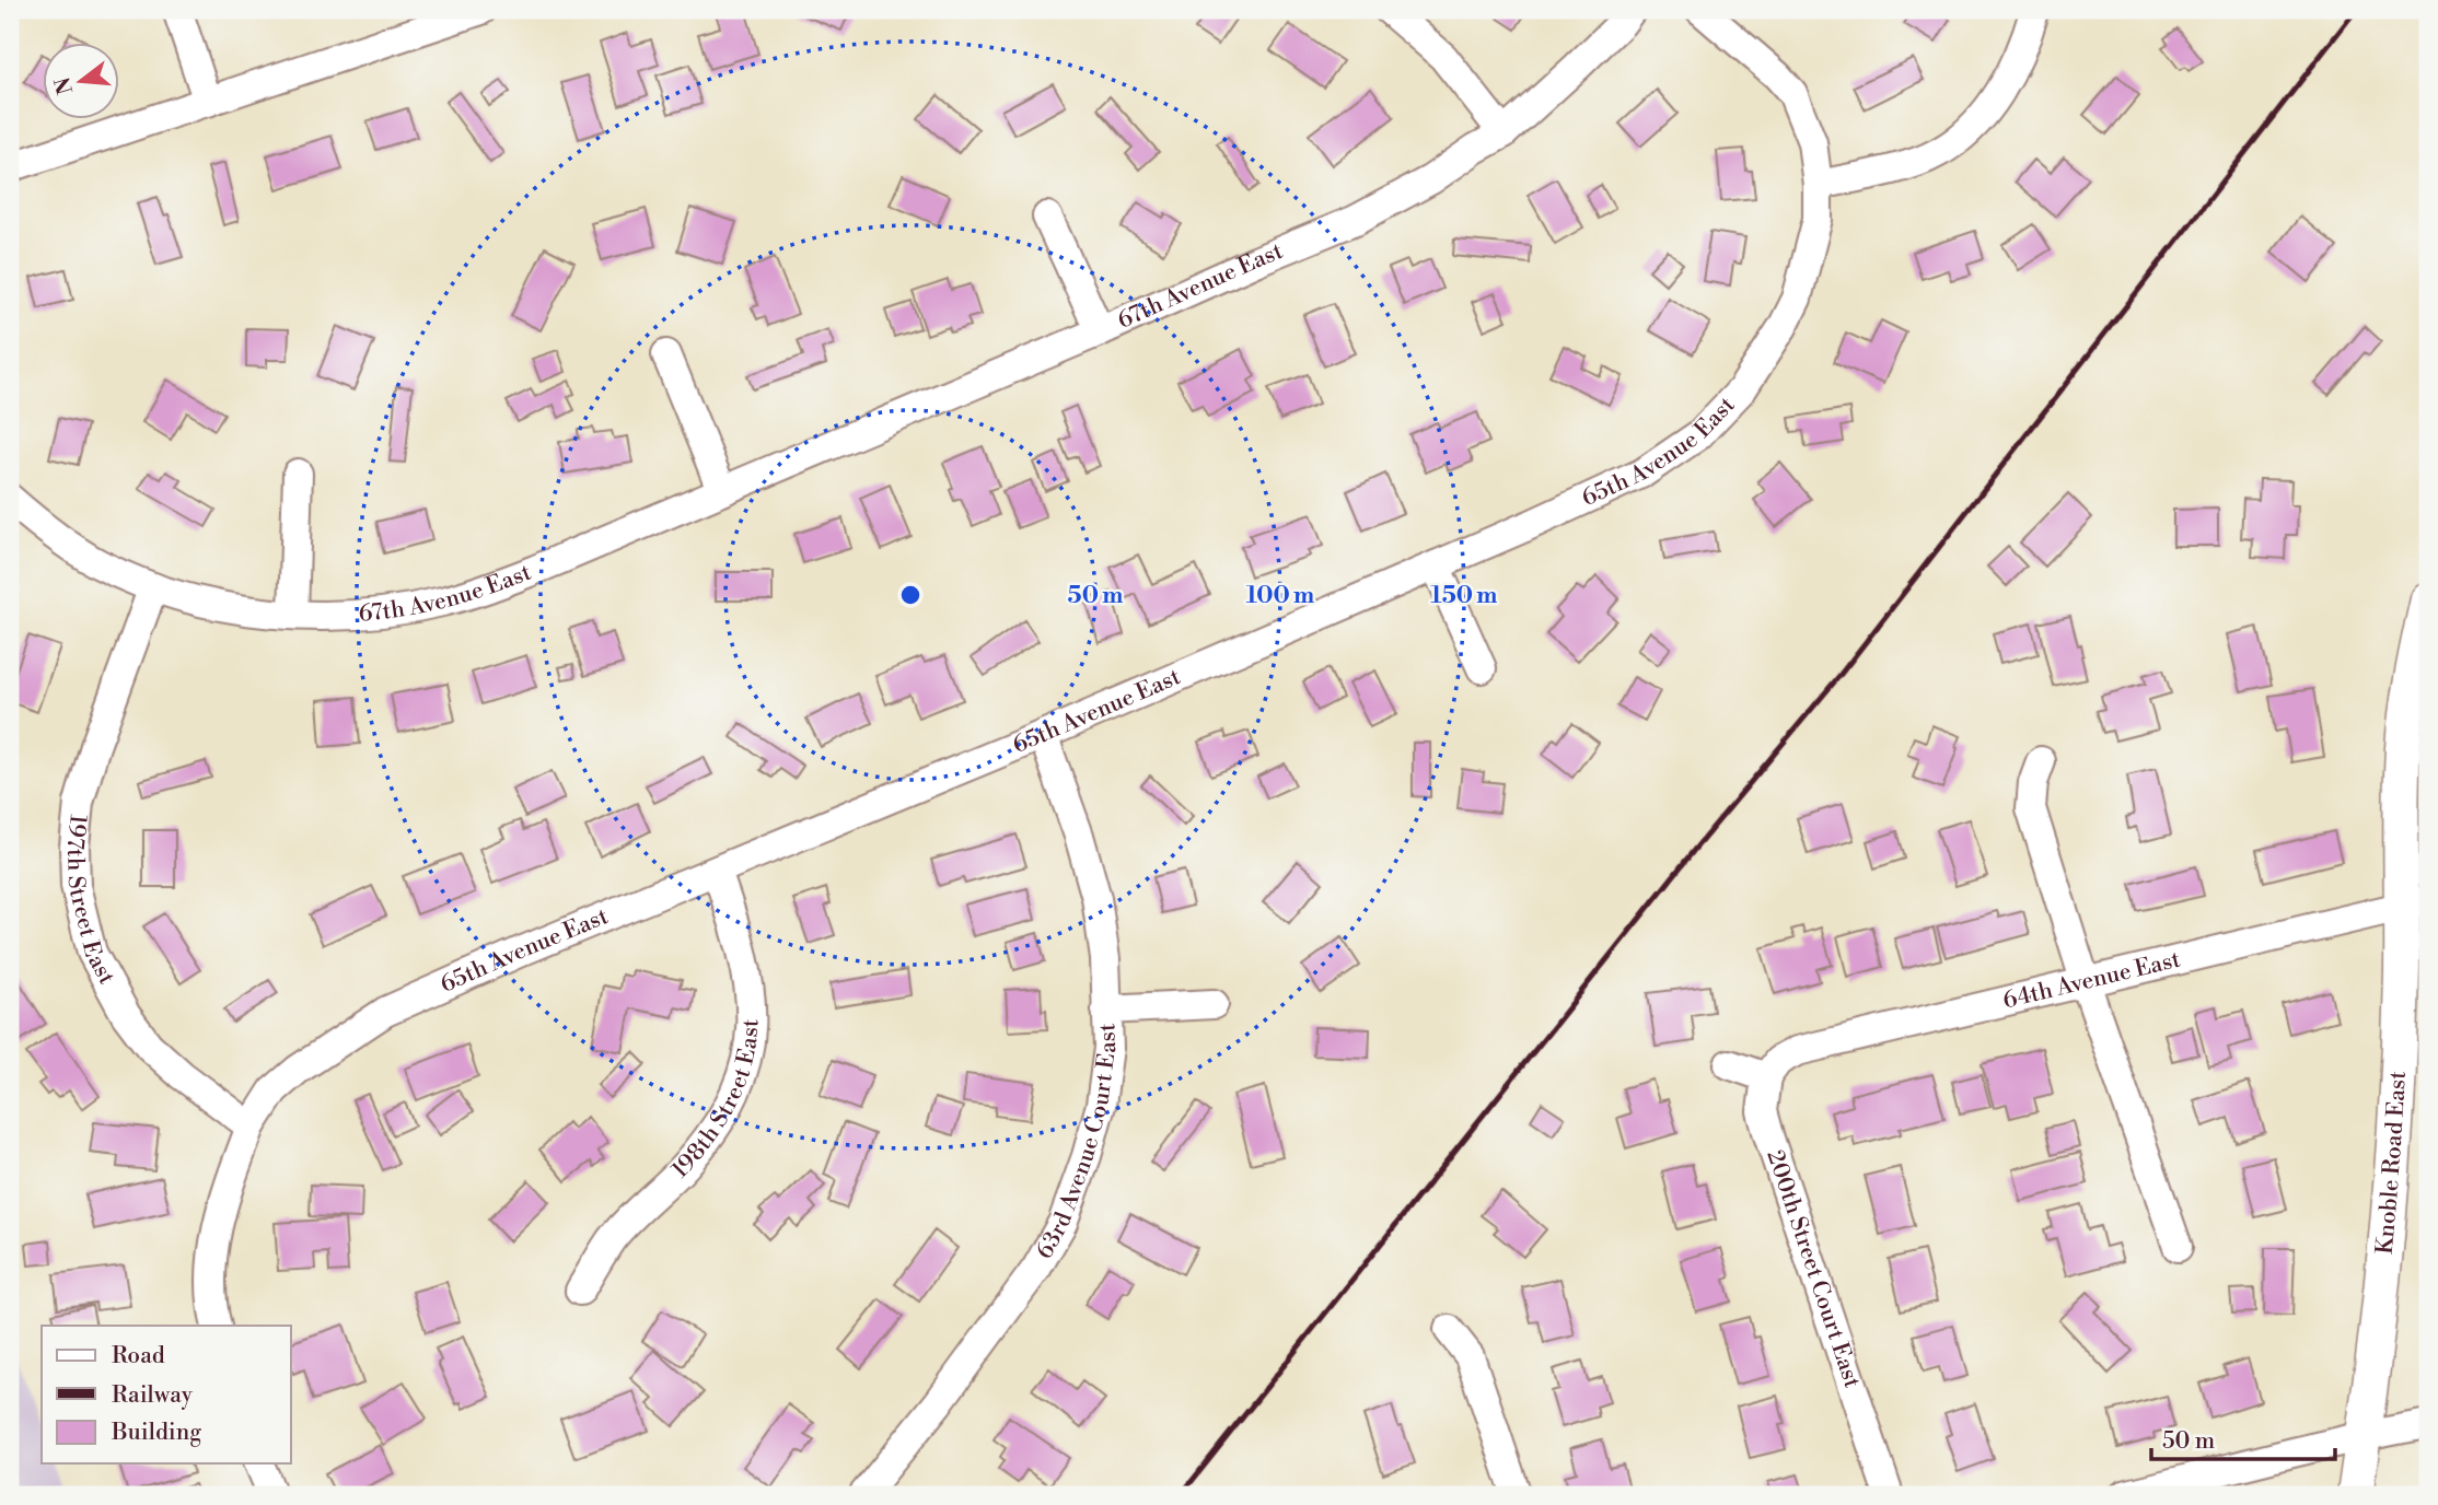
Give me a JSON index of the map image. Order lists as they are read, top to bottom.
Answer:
{
  "streets": {
    "street": [
      "67th Avenue East",
      "65th Avenue East",
      "197th Street East",
      "64th Avenue East",
      "198th Street East",
      "63rd Avenue Court East",
      "Knoble Road East",
      "200th Street Court East"
    ]
  },
  "crossings": [
    ["67th Avenue East", "197th Street East"],
    ["65th Avenue East", "197th Street East"],
    ["65th Avenue East", "198th Street East"],
    ["65th Avenue East", "63rd Avenue Court East"],
    ["64th Avenue East", "Knoble Road East"],
    ["64th Avenue East", "200th Street Court East"]
  ],
  "legend": ["Road", "Railway", "Building"],
  "scale_bar": "50 m",
  "north": "left",
  "rings": ["50 m", "100 m", "150 m"]
}
